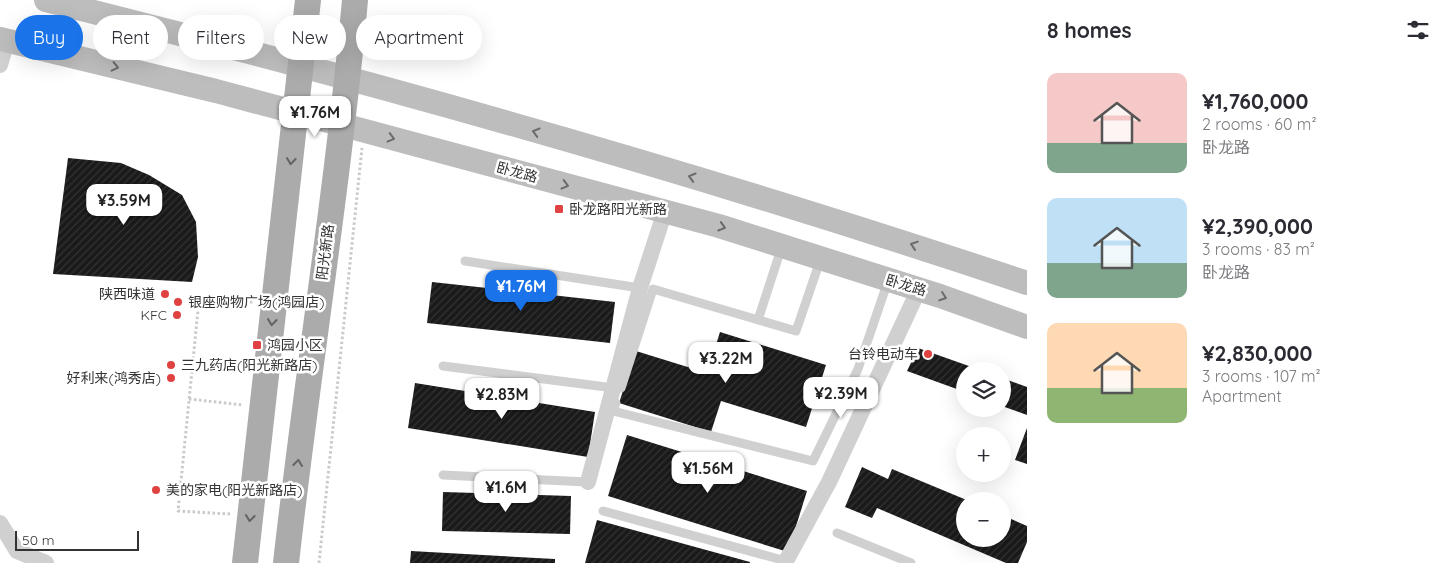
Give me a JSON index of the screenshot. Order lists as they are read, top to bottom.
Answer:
{
  "streets": {
    "main road": ["卧龙路", "阳光新路"]
  },
  "crossings": [
    ["卧龙路", "阳光新路"]
  ],
  "places": {
    "transit": ["卧龙路阳光新路", "鸿园小区"],
    "other": [
      "陕西味道",
      "银座购物广场(鸿园店)",
      "KFC",
      "台铃电动车",
      "三九药店(阳光新路店)",
      "好利来(鸿秀店)",
      "美的家电(阳光新路店)"
    ]
  },
  "scale_bar": "50 m",
  "page": {
    "heading": "8 homes",
    "chip": [
      "Buy",
      "Rent",
      "Filters",
      "New",
      "Apartment"
    ],
    "list": [
      {
        "name": "¥1,760,000",
        "note": "2 rooms · 60 m² · 卧龙路"
      },
      {
        "name": "¥2,390,000",
        "note": "3 rooms · 83 m² · 卧龙路"
      },
      {
        "name": "¥2,830,000",
        "note": "3 rooms · 107 m² · Apartment"
      }
    ],
    "price": [
      "¥1.76M",
      "¥3.59M",
      "¥1.76M",
      "¥3.22M",
      "¥2.39M",
      "¥2.83M",
      "¥1.56M",
      "¥1.6M"
    ],
    "map_buttons": ["+", "−"],
    "scale": "50 m"
  }
}
